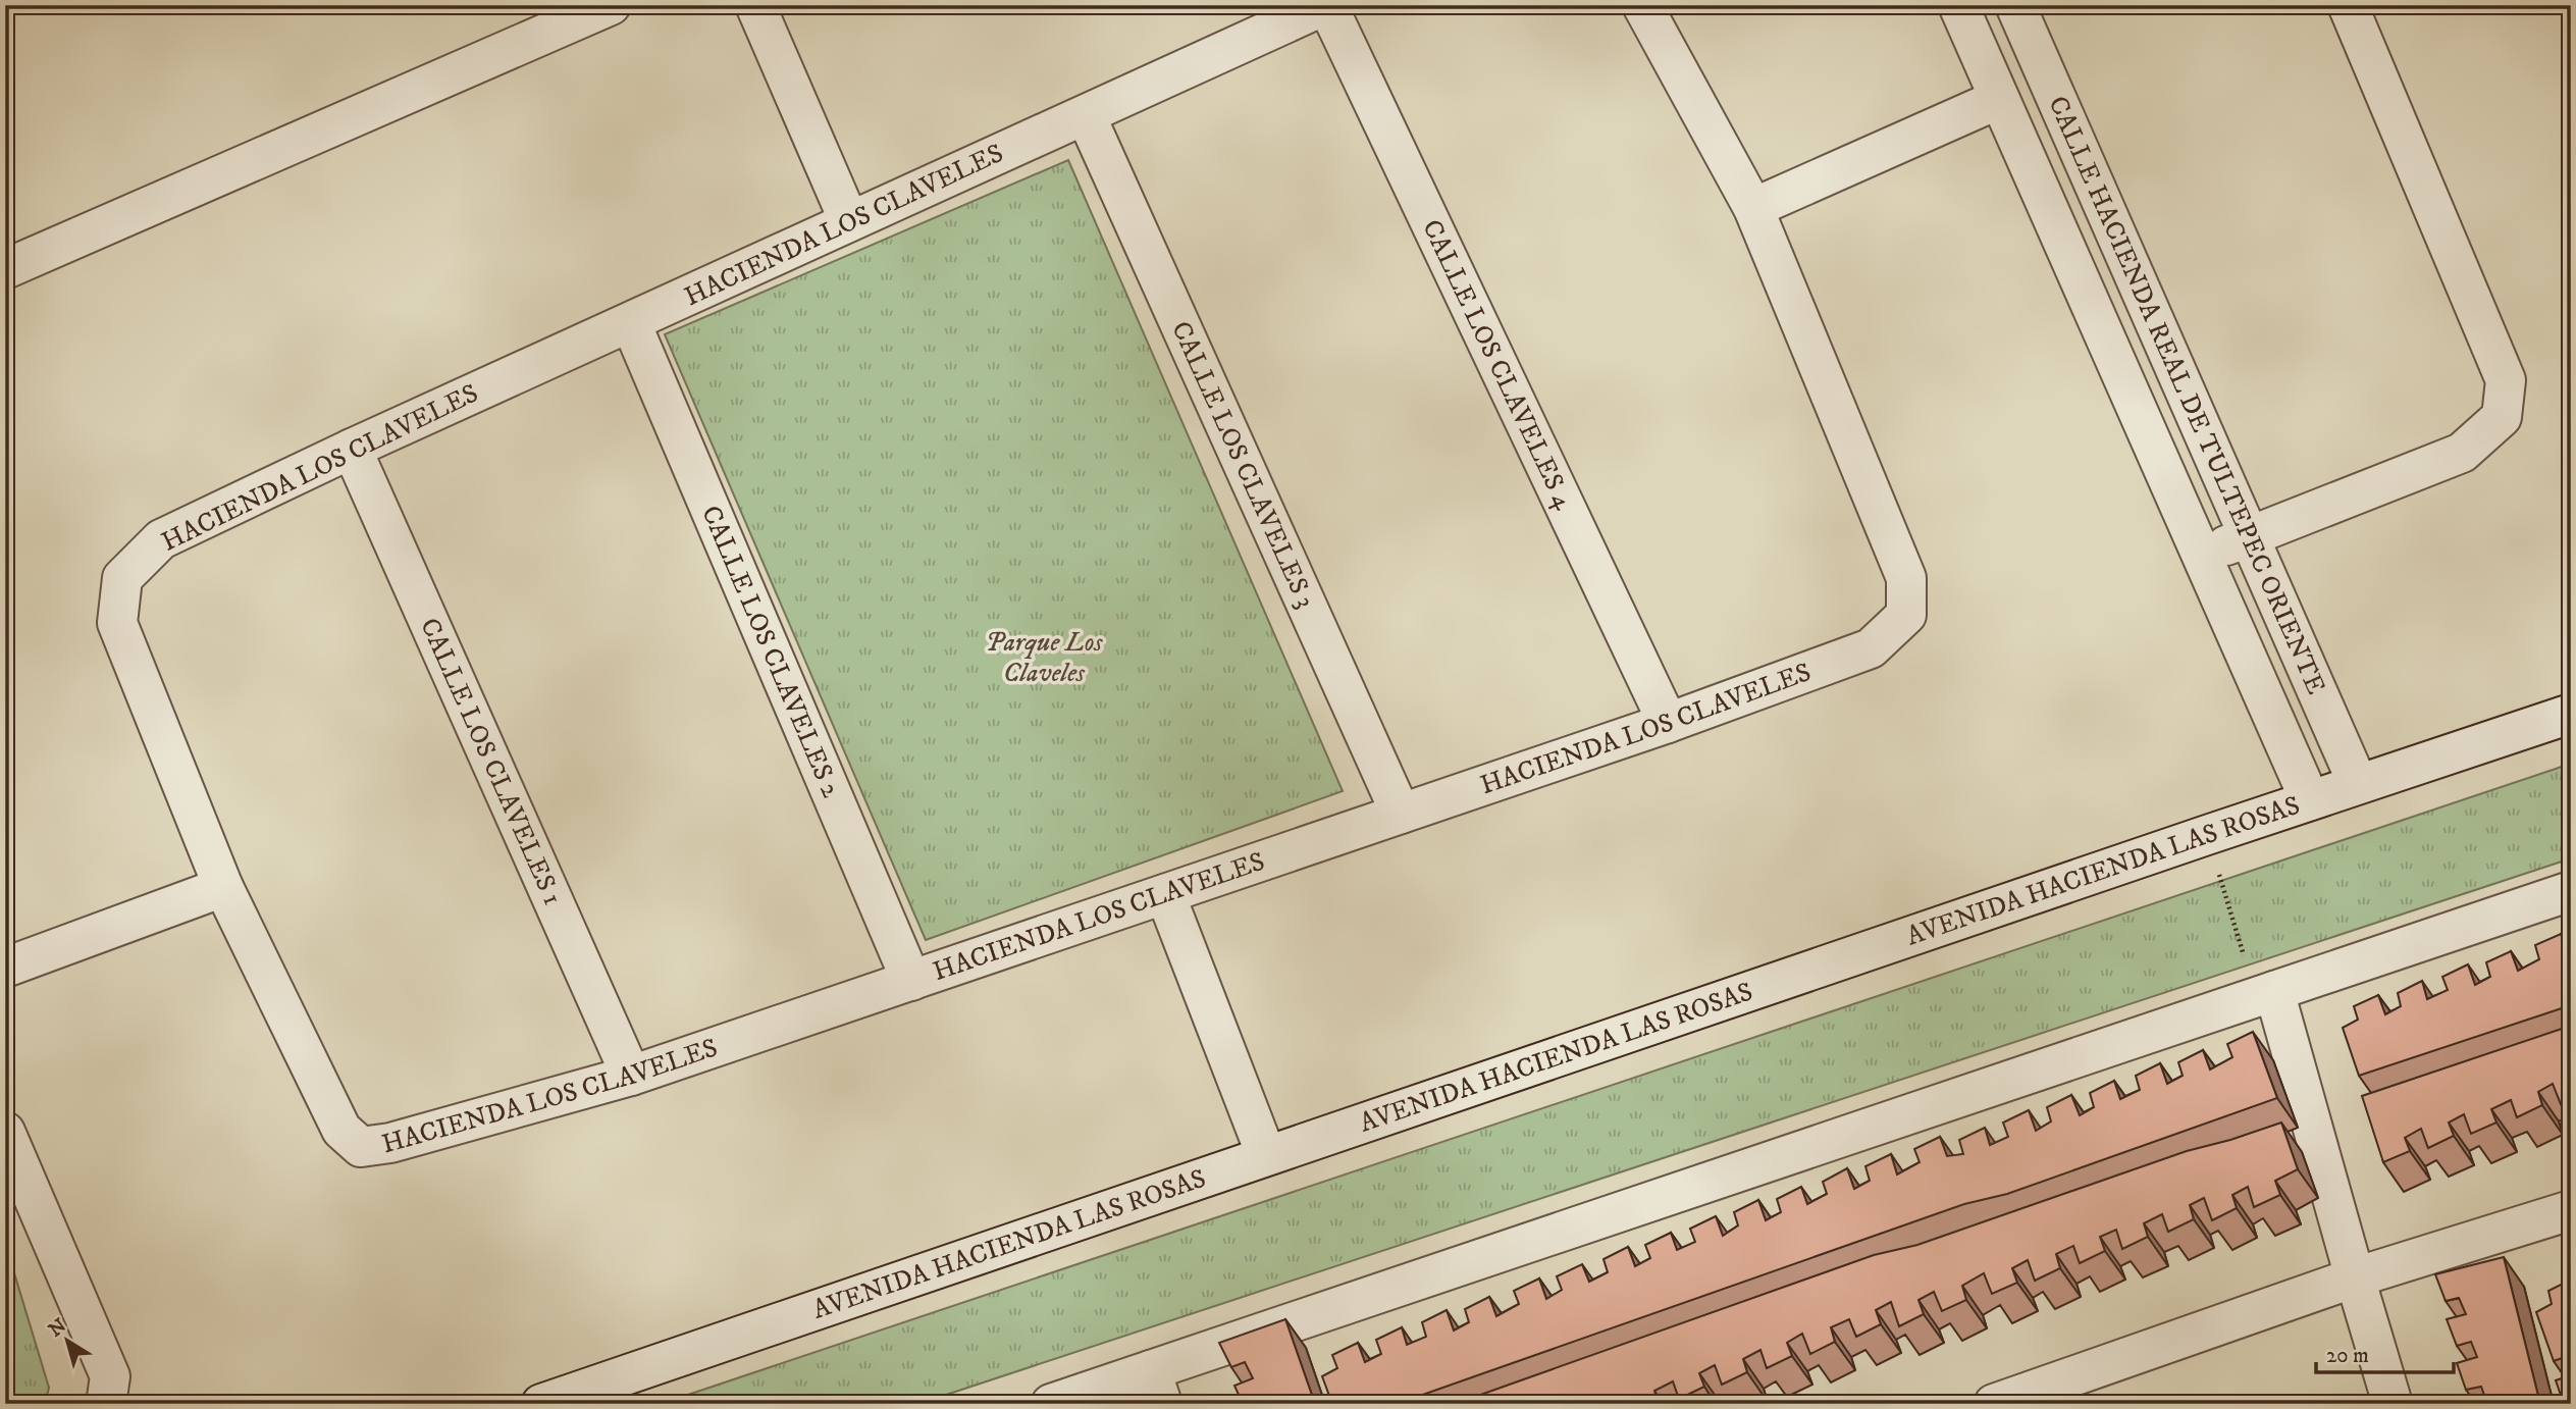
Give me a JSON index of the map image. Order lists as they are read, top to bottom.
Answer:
{
  "streets": {
    "street": [
      "HACIENDA LOS CLAVELES",
      "CALLE LOS CLAVELES 4",
      "CALLE HACIENDA REAL DE TULTEPEC ORIENTE",
      "CALLE LOS CLAVELES 3",
      "CALLE LOS CLAVELES 2",
      "CALLE LOS CLAVELES 1",
      "AVENIDA HACIENDA LAS ROSAS"
    ]
  },
  "crossings": [
    ["HACIENDA LOS CLAVELES", "CALLE LOS CLAVELES 4"],
    ["HACIENDA LOS CLAVELES", "CALLE LOS CLAVELES 3"],
    ["HACIENDA LOS CLAVELES", "CALLE LOS CLAVELES 2"],
    ["HACIENDA LOS CLAVELES", "CALLE LOS CLAVELES 1"],
    ["CALLE HACIENDA REAL DE TULTEPEC ORIENTE", "AVENIDA HACIENDA LAS ROSAS"]
  ],
  "parks": ["Parque Los Claveles"],
  "scale_bar": "20 m",
  "north": "top left"
}
